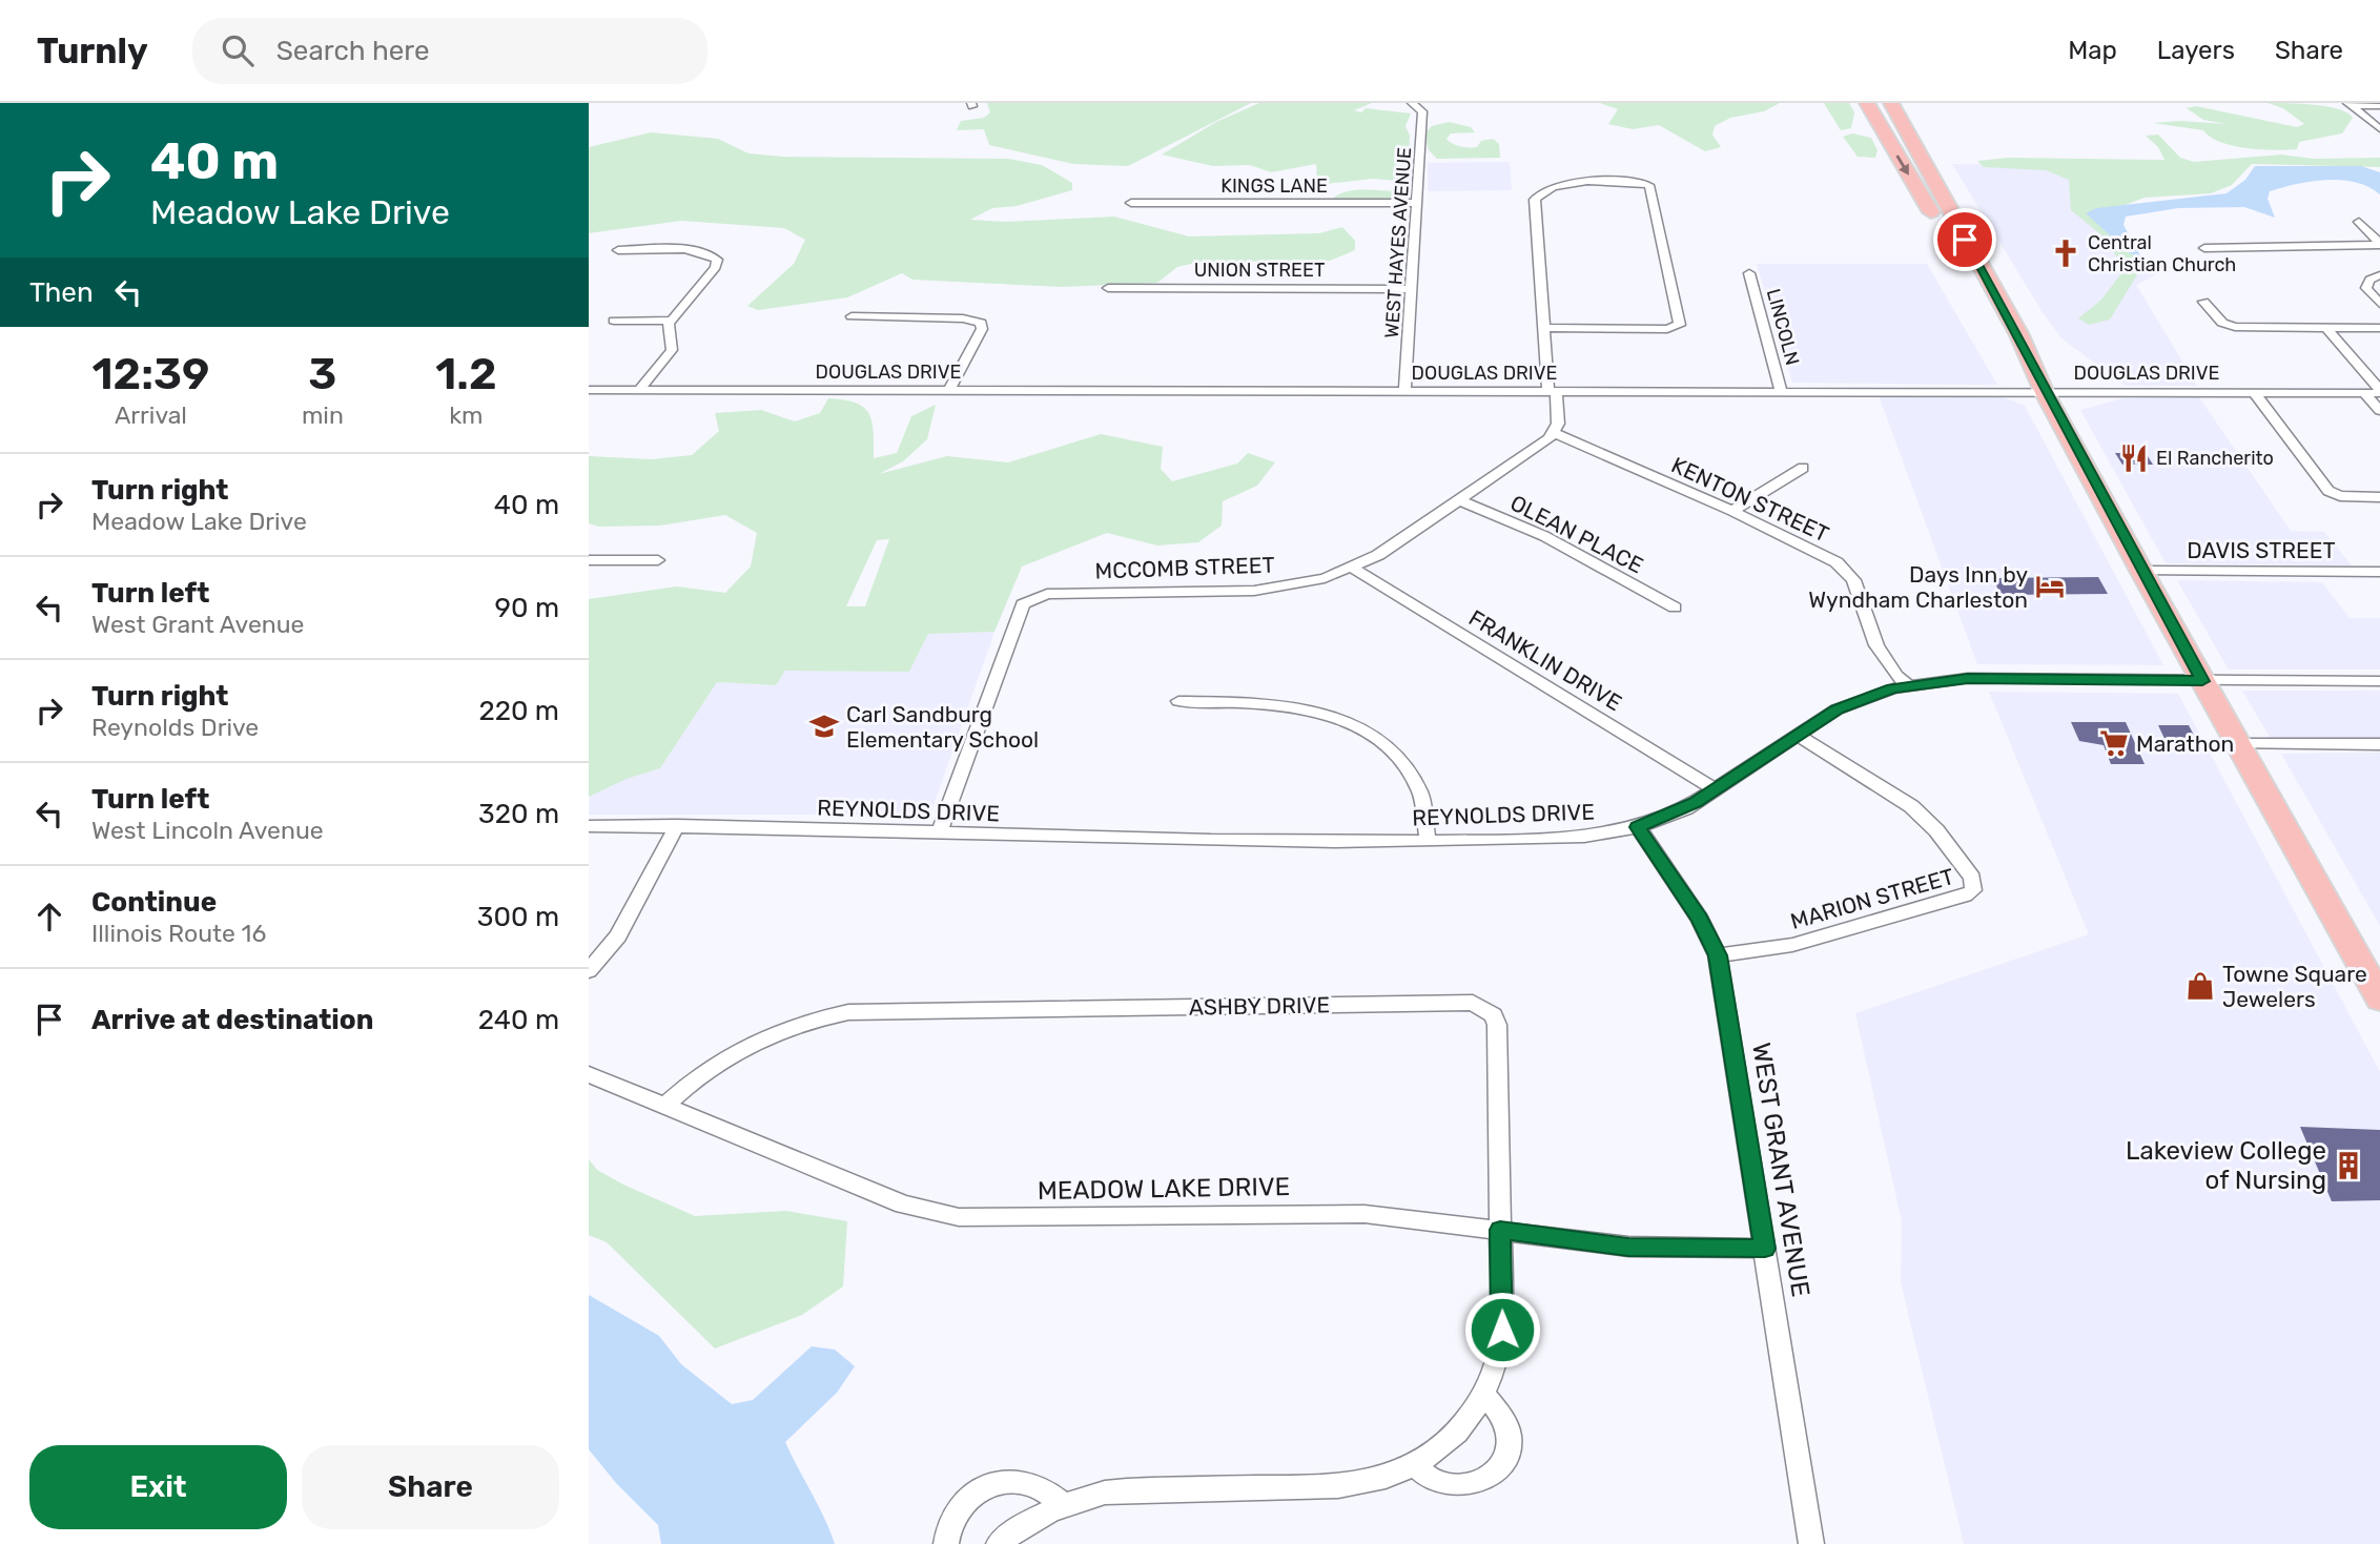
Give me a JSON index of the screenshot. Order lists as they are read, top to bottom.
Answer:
{
  "streets": {
    "street": [
      "KINGS LANE",
      "WEST HAYES AVENUE",
      "UNION STREET",
      "LINCOLN",
      "DOUGLAS DRIVE",
      "KENTON STREET",
      "OLEAN PLACE",
      "DAVIS STREET",
      "MCCOMB STREET",
      "FRANKLIN DRIVE",
      "REYNOLDS DRIVE",
      "MARION STREET",
      "ASHBY DRIVE",
      "WEST GRANT AVENUE",
      "MEADOW LAKE DRIVE"
    ]
  },
  "crossings": [
    ["KINGS LANE", "WEST HAYES AVENUE"],
    ["WEST HAYES AVENUE", "UNION STREET"],
    ["WEST HAYES AVENUE", "DOUGLAS DRIVE"],
    ["LINCOLN", "DOUGLAS DRIVE"],
    ["KENTON STREET", "MCCOMB STREET"],
    ["KENTON STREET", "REYNOLDS DRIVE"],
    ["OLEAN PLACE", "MCCOMB STREET"],
    ["MCCOMB STREET", "FRANKLIN DRIVE"],
    ["MCCOMB STREET", "REYNOLDS DRIVE"],
    ["FRANKLIN DRIVE", "REYNOLDS DRIVE"],
    ["REYNOLDS DRIVE", "MARION STREET"],
    ["REYNOLDS DRIVE", "WEST GRANT AVENUE"],
    ["MARION STREET", "WEST GRANT AVENUE"],
    ["ASHBY DRIVE", "MEADOW LAKE DRIVE"],
    ["WEST GRANT AVENUE", "MEADOW LAKE DRIVE"]
  ],
  "places": {
    "church": ["Central Christian Church"],
    "restaurant": ["El Rancherito"],
    "hotel": ["Days Inn by Wyndham Charleston"],
    "school or university": ["Carl Sandburg Elementary School"],
    "supermarket": ["Marathon"],
    "shop": ["Towne Square Jewelers"],
    "building": ["Lakeview College of Nursing"]
  },
  "page": {
    "header": "Turnly",
    "search": "Search here",
    "nav": ["Map", "Layers", "Share"],
    "turn": ["40 m", "Meadow Lake Drive"],
    "then": "Then",
    "eta": [
      "12:39",
      "Arrival",
      "3",
      "min",
      "1.2",
      "km"
    ],
    "list": [
      {
        "name": "Turn right",
        "note": "Meadow Lake Drive",
        "value": "40 m"
      },
      {
        "name": "Turn left",
        "note": "West Grant Avenue",
        "value": "90 m"
      },
      {
        "name": "Turn right",
        "note": "Reynolds Drive",
        "value": "220 m"
      },
      {
        "name": "Turn left",
        "note": "West Lincoln Avenue",
        "value": "320 m"
      },
      {
        "name": "Continue",
        "note": "Illinois Route 16",
        "value": "300 m"
      },
      {
        "name": "Arrive at destination",
        "value": "240 m"
      }
    ],
    "buttons": ["Exit", "Share"]
  }
}
